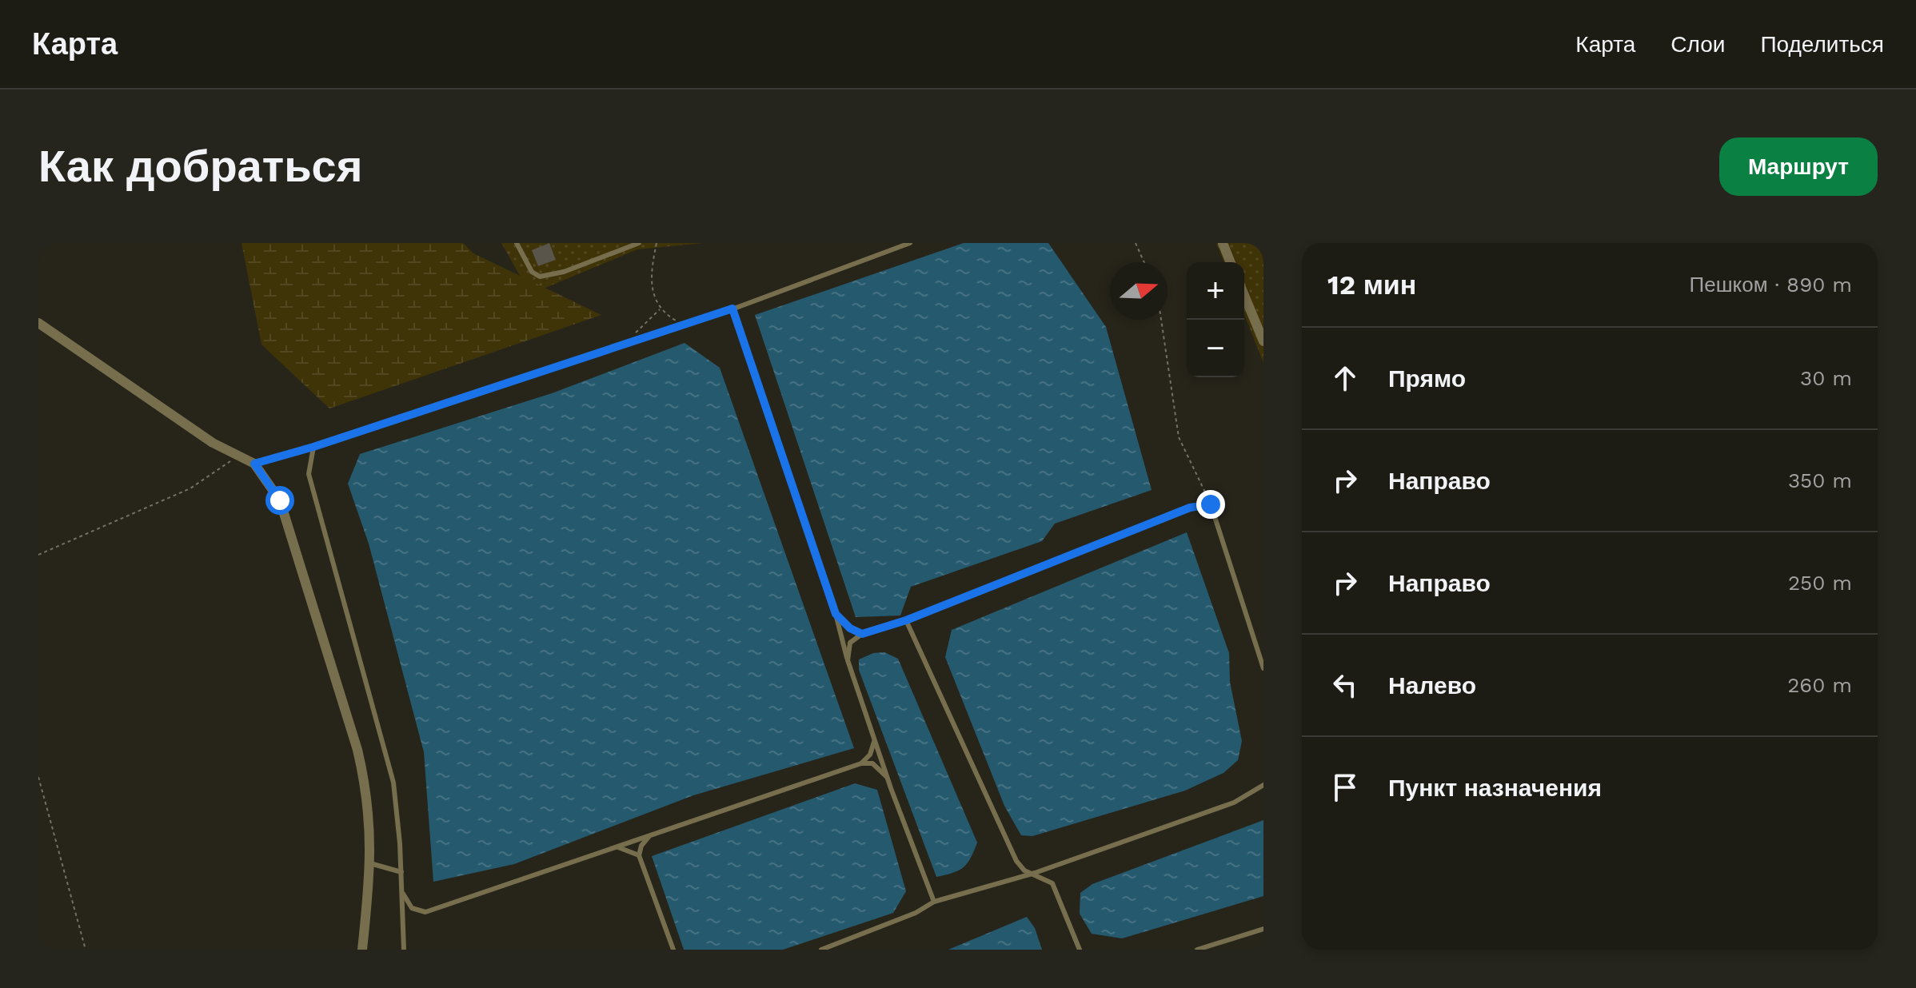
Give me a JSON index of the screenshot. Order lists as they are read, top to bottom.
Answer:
{
  "north": "right",
  "page": {
    "header": "Карта",
    "nav": ["Карта", "Слои", "Поделиться"],
    "buttons": "Маршрут",
    "title": "Как добраться",
    "heading": ["12 мин", "Пешком · 890 m"],
    "map_buttons": ["+", "−"],
    "list": [
      ["Прямо", "30 m"],
      ["Направо", "350 m"],
      ["Направо", "250 m"],
      ["Налево", "260 m"],
      "Пункт назначения"
    ]
  }
}
